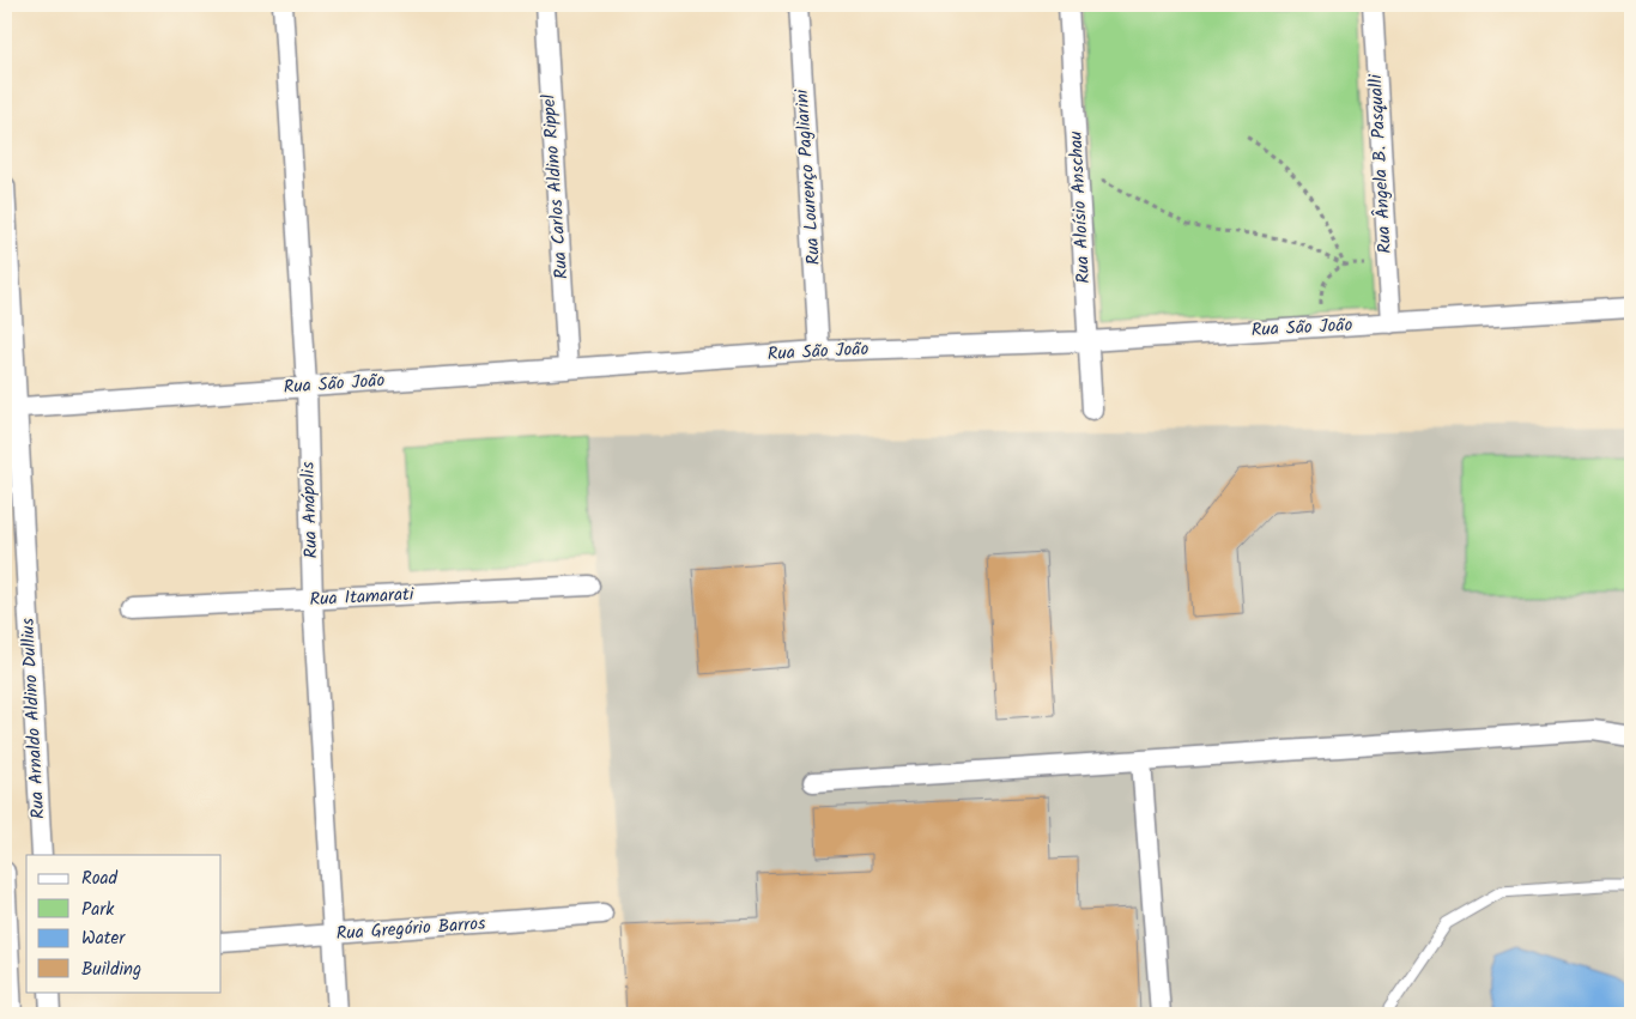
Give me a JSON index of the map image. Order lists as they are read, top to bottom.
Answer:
{
  "streets": {
    "street": [
      "Rua Ângela B. Pasqualli",
      "Rua Lourenço Pagliarini",
      "Rua Carlos Aldino Rippel",
      "Rua Aloísio Anschau",
      "Rua São João",
      "Rua Anápolis",
      "Rua Itamarati",
      "Rua Arnaldo Aldino Dullius",
      "Rua Gregório Barros"
    ]
  },
  "crossings": [
    ["Rua Ângela B. Pasqualli", "Rua São João"],
    ["Rua Lourenço Pagliarini", "Rua São João"],
    ["Rua Carlos Aldino Rippel", "Rua São João"],
    ["Rua Aloísio Anschau", "Rua São João"],
    ["Rua São João", "Rua Anápolis"],
    ["Rua São João", "Rua Arnaldo Aldino Dullius"],
    ["Rua Anápolis", "Rua Itamarati"],
    ["Rua Anápolis", "Rua Gregório Barros"]
  ],
  "legend": [
    "Road",
    "Park",
    "Water",
    "Building"
  ]
}
